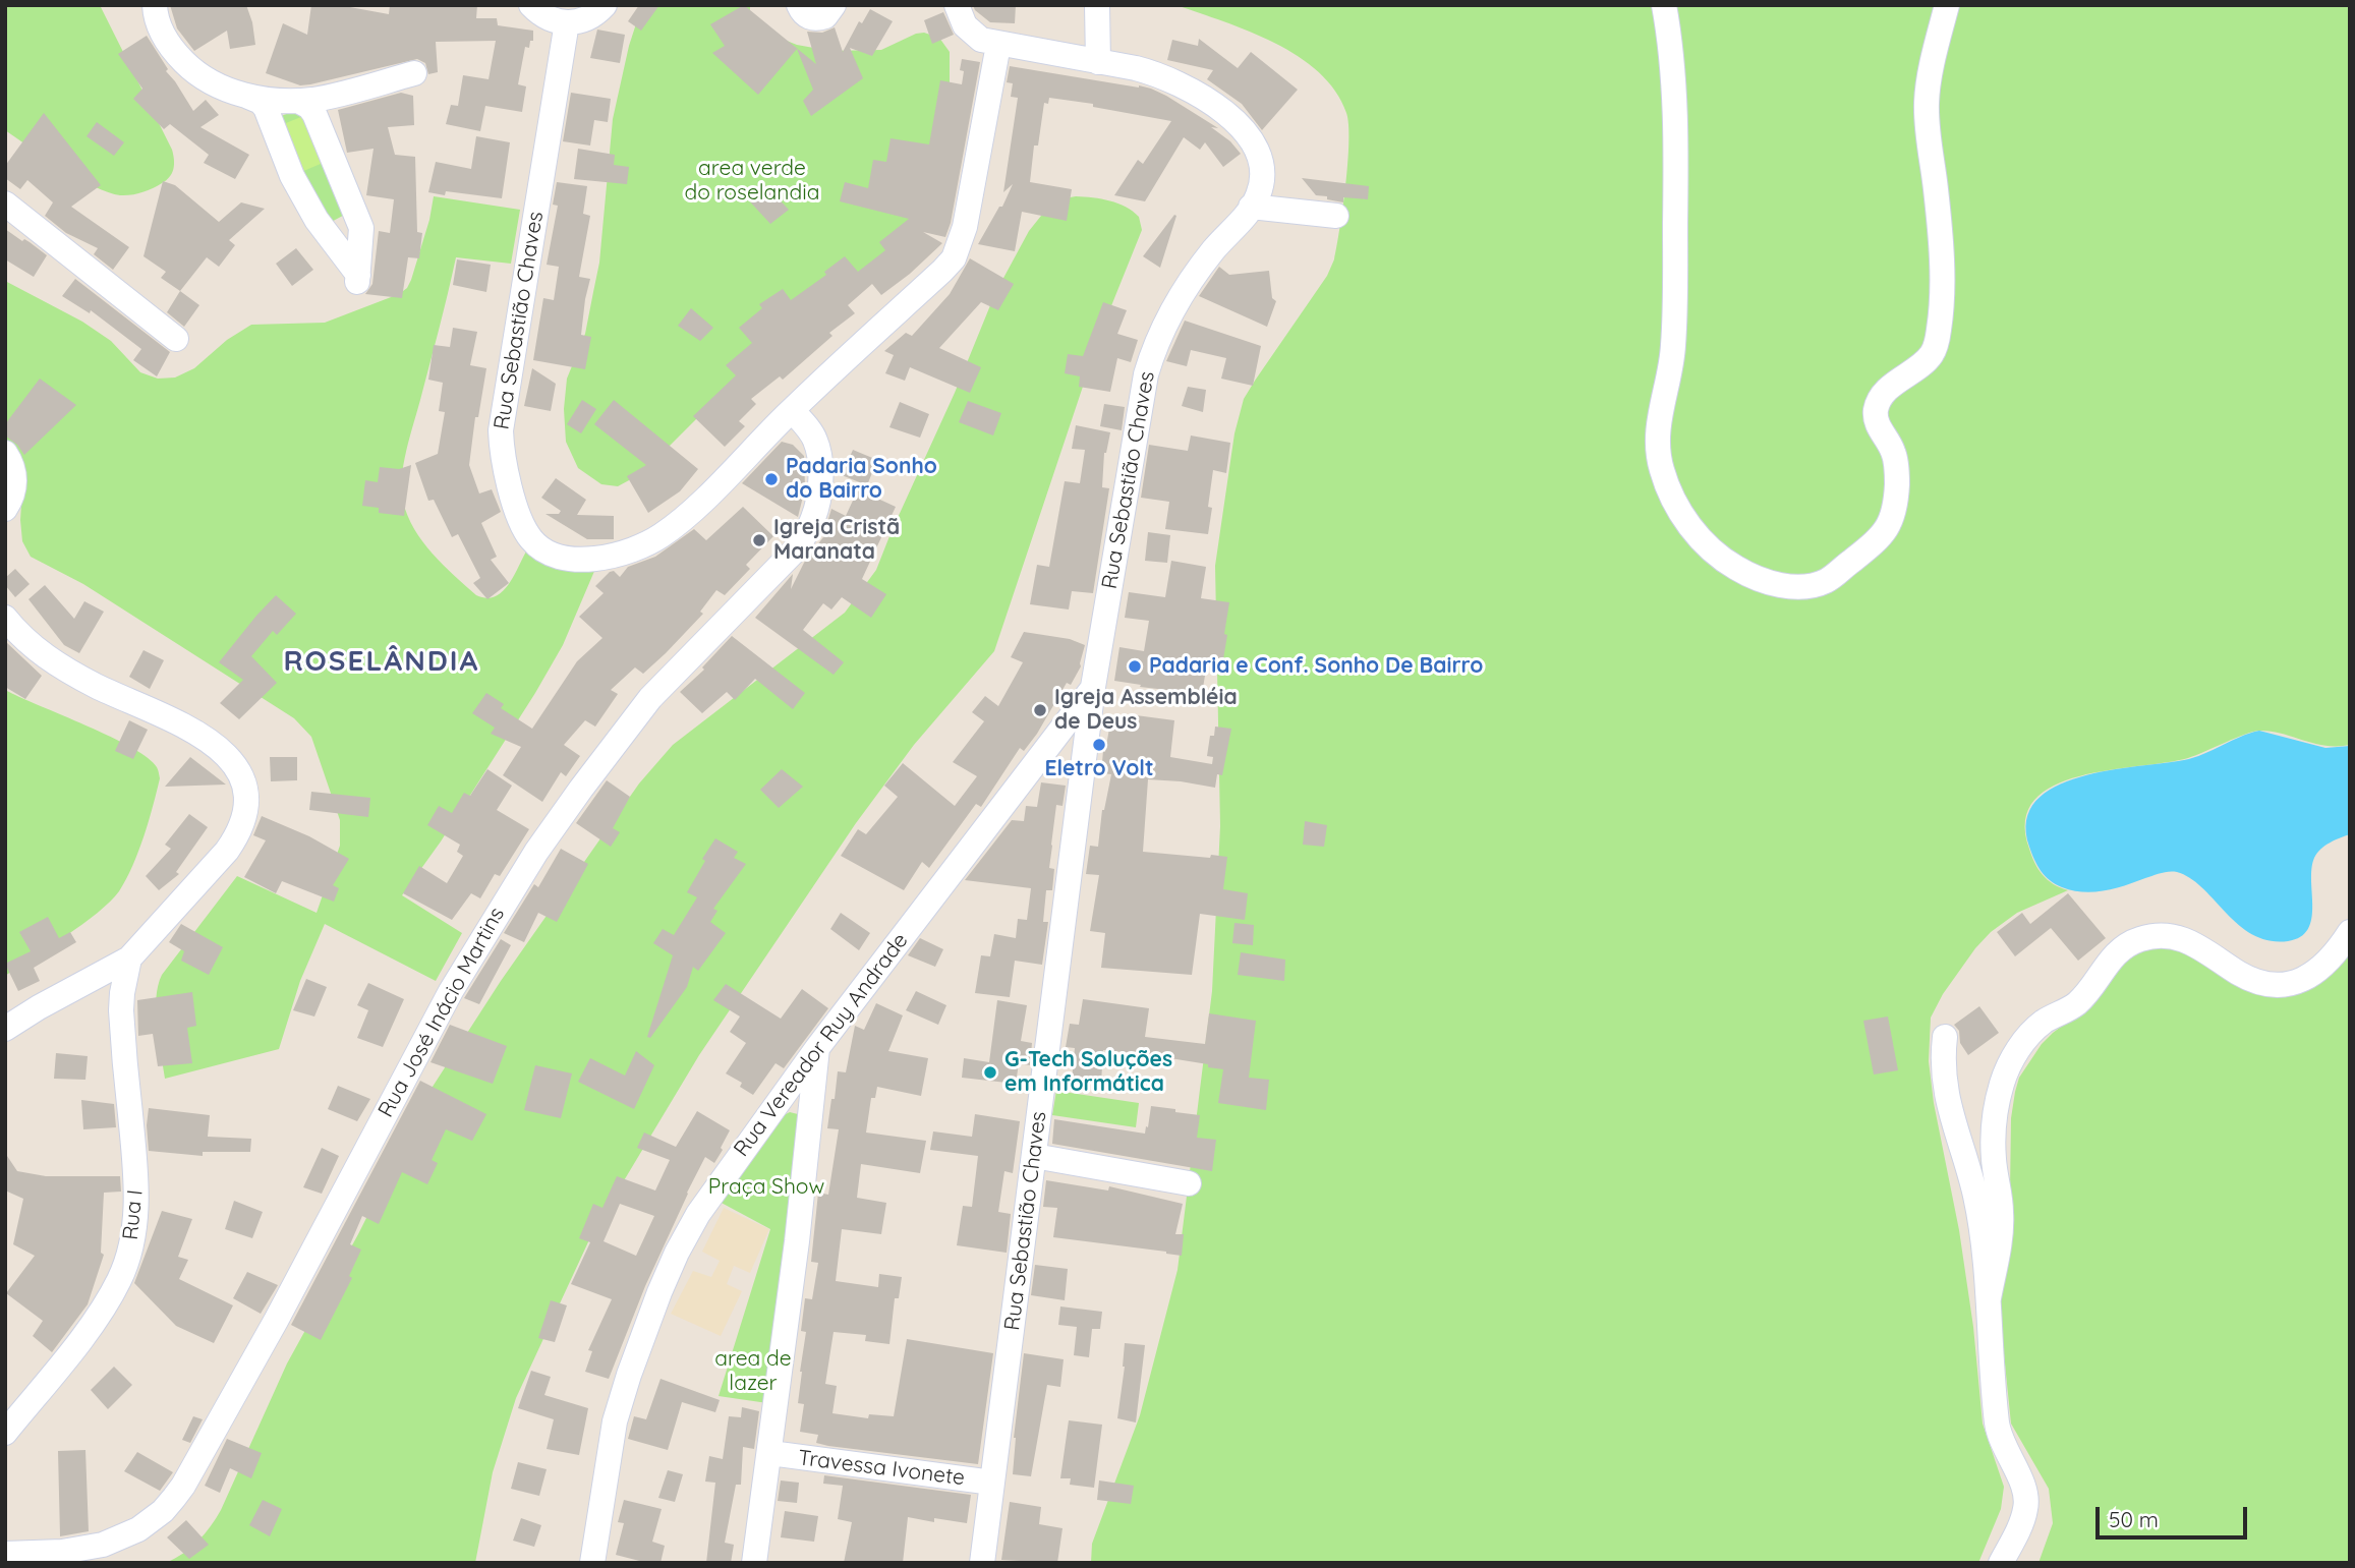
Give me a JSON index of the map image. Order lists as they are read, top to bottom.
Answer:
{
  "streets": {
    "street": [
      "Rua Sebastião Chaves",
      "Rua José Inácio Martins",
      "Rua Vereador Ruy Andrade",
      "Rua I",
      "Travessa Ivonete"
    ]
  },
  "crossings": [
    ["Rua Sebastião Chaves", "Rua José Inácio Martins"],
    ["Rua Sebastião Chaves", "Rua Vereador Ruy Andrade"],
    ["Rua Sebastião Chaves", "Travessa Ivonete"]
  ],
  "districts": ["ROSELÂNDIA"],
  "parks": ["area verde do roselandia", "Praça Show", "area de lazer"],
  "places": [
    "Padaria Sonho do Bairro",
    "Igreja Cristã Maranata",
    "Padaria e Conf. Sonho De Bairro",
    "Igreja Assembléia de Deus",
    "Eletro Volt",
    "G-Tech Soluções em Informática"
  ],
  "scale_bar": "50 m"
}
